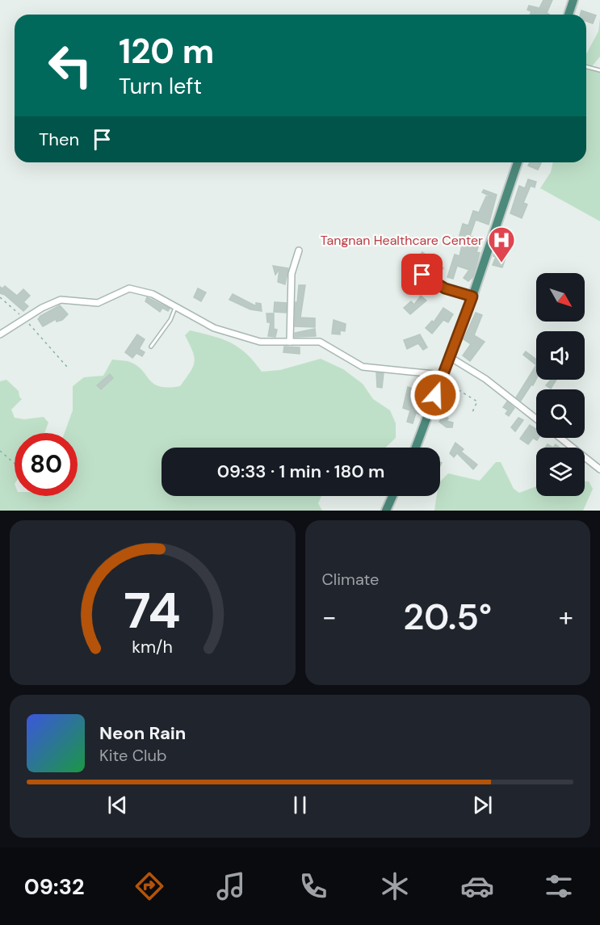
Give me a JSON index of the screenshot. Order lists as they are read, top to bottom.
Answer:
{
  "places": {
    "hospital": ["Tangnan Healthcare Center"]
  },
  "north": "bottom right",
  "page": {
    "turn": ["120 m", "Turn left"],
    "then": "Then",
    "limit": "80",
    "trip": "09:33 · 1 min · 180 m",
    "tile": "Climate",
    "heat": ["−", "20.5°", "+"],
    "song": ["Neon Rain", "Kite Club"],
    "tabs": "09:32",
    "gauge": ["74", "km/h"]
  }
}
